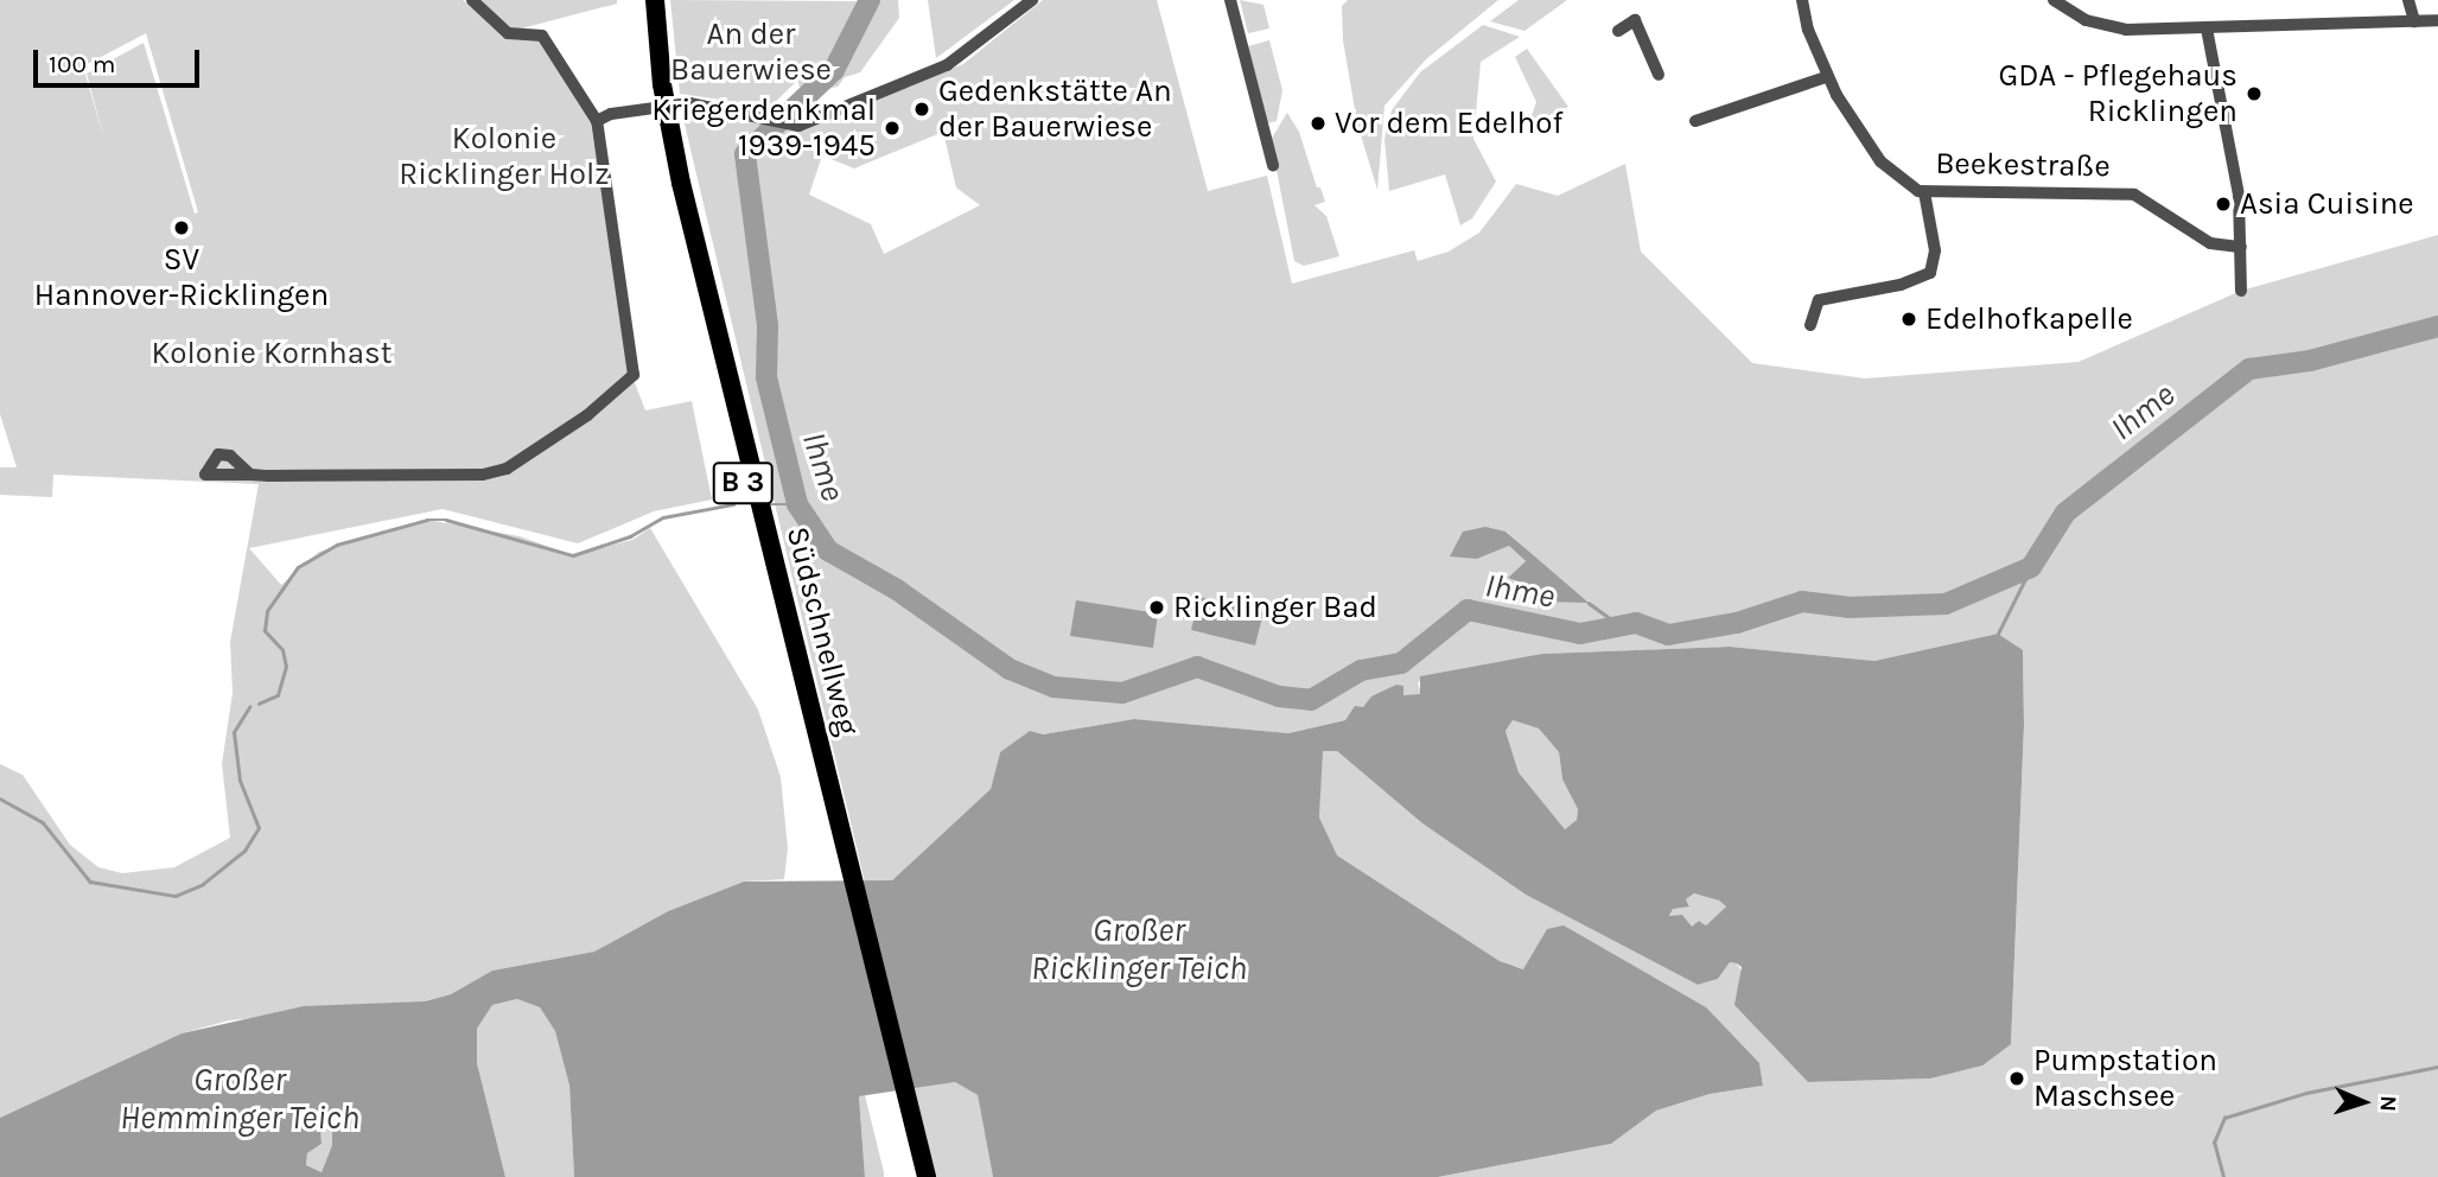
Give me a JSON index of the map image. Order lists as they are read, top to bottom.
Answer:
{
  "streets": {
    "highway": ["B 3", "Südschnellweg"],
    "street": ["Beekestraße"]
  },
  "water": ["Ihme", "Großer Ricklinger Teich", "Großer Hemminger Teich"],
  "parks": ["An der Bauerwiese", "Kolonie Ricklinger Holz", "Kolonie Kornhast"],
  "places": [
    "GDA - Pflegehaus Ricklingen",
    "Gedenkstätte An der Bauerwiese",
    "Vor dem Edelhof",
    "Kriegerdenkmal 1939-1945",
    "Asia Cuisine",
    "SV Hannover-Ricklingen",
    "Edelhofkapelle",
    "Ricklinger Bad",
    "Pumpstation Maschsee"
  ],
  "scale_bar": "100 m",
  "north": "right"
}
